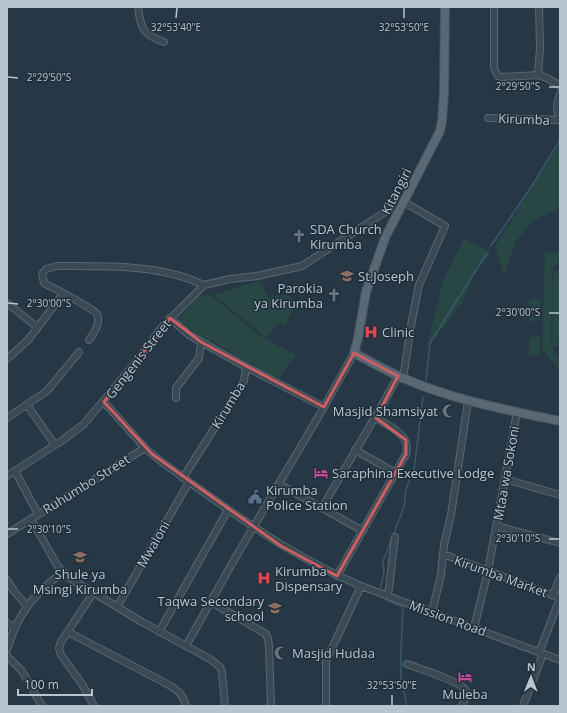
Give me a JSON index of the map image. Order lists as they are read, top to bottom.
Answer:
{
  "streets": {
    "main road": ["Kitangiri"],
    "street": [
      "Kirumba",
      "Gengenis Street",
      "Mtaa wa Sokoni",
      "Ruhumbo Street",
      "Mwaloni",
      "Kirumba Market",
      "Mission Road"
    ]
  },
  "crossings": [
    ["Kirumba", "Gengenis Street"],
    ["Kitangiri", "Mission Road"],
    ["Mtaa wa Sokoni", "Kirumba Market"],
    ["Mtaa wa Sokoni", "Mission Road"]
  ],
  "places": {
    "church": ["SDA Church Kirumba", "Parokia ya Kirumba"],
    "school or university": ["St.Joseph", "Shule ya Msingi Kirumba", "Taqwa Secondary school"],
    "hospital": ["Clinic", "Kirumba Dispensary"],
    "mosque": ["Masjid Shamsiyat", "Masjid Hudaa"],
    "hotel": ["Saraphina Executive Lodge", "Muleba"],
    "public building": ["Kirumba Police Station"]
  },
  "scale_bar": "100 m",
  "north": "top",
  "coordinates": [
    "32°53'40\"E",
    "32°53'50\"E",
    "2°29'50\"S",
    "2°30'00\"S",
    "2°30'10\"S"
  ]
}
